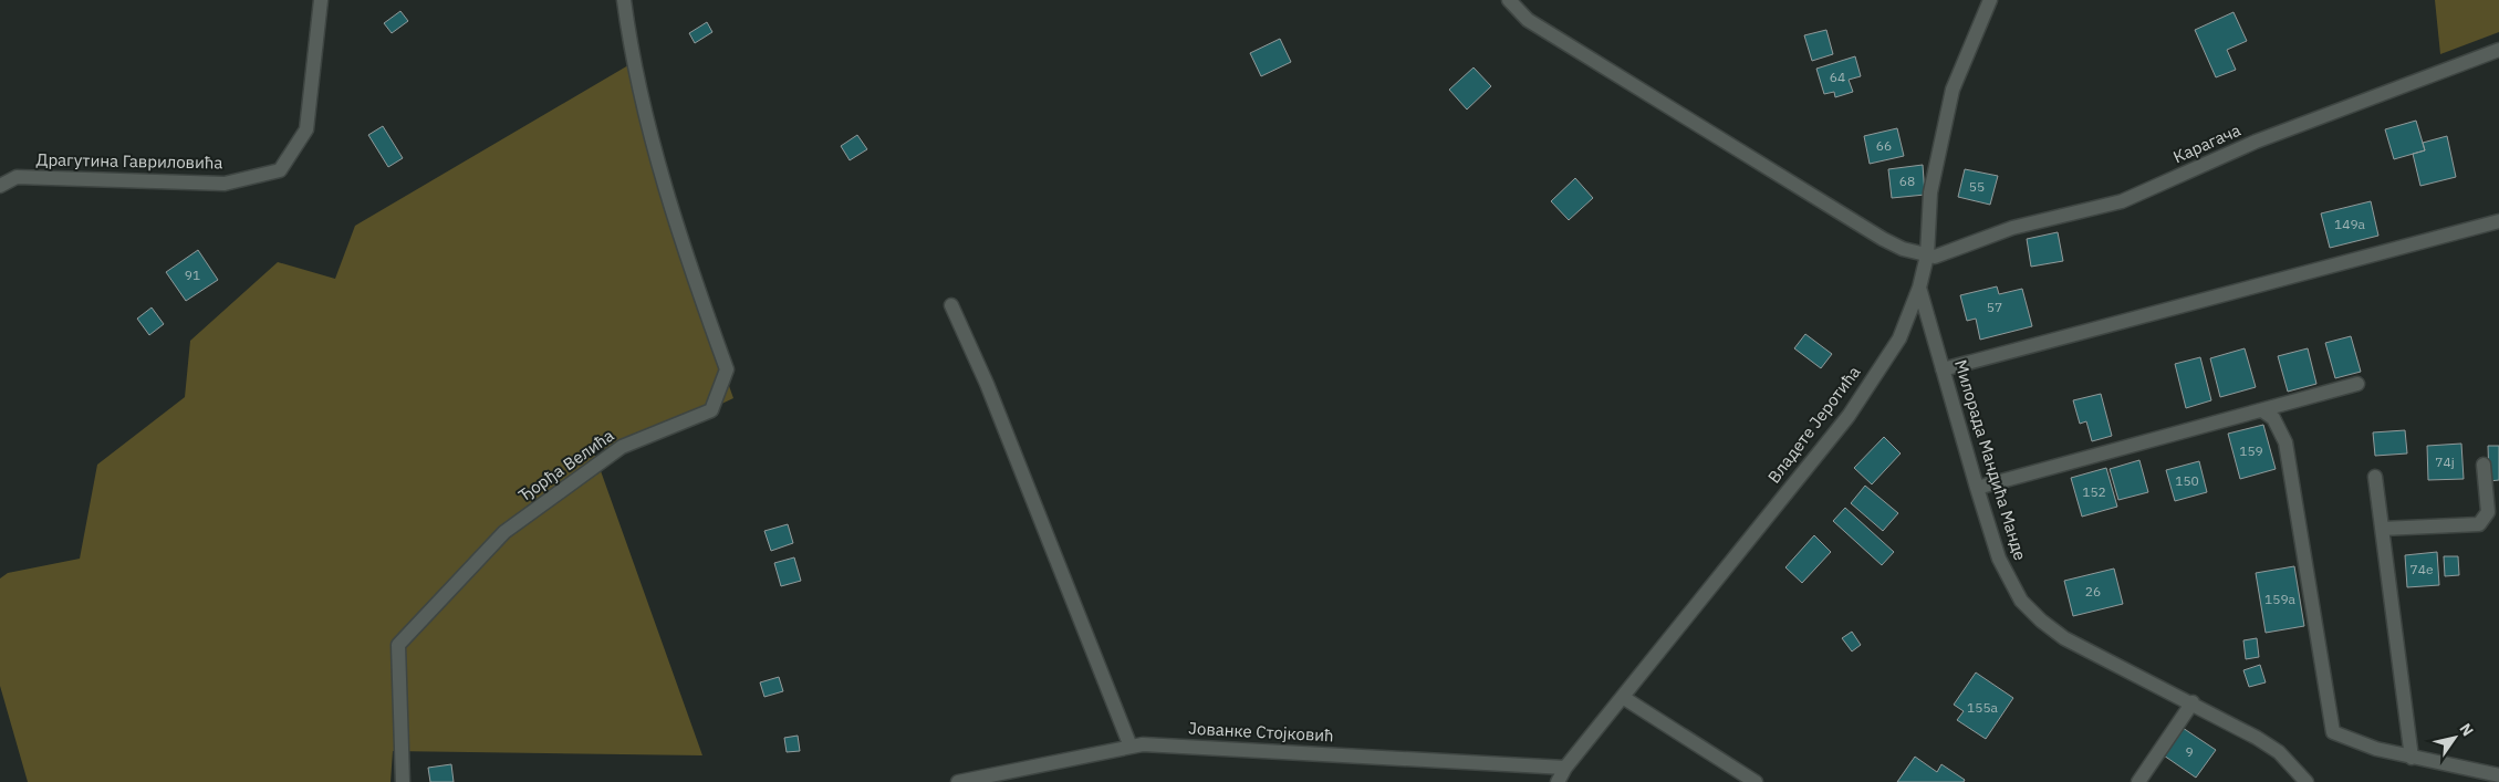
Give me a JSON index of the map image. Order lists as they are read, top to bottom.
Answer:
{
  "streets": {
    "street": [
      "Карагача",
      "Драгутина Гавриловића",
      "Владете Јеротића",
      "Милорада Мандића Манде",
      "Ђорђа Велића",
      "Јованке Стојковић"
    ]
  },
  "crossings": [
    ["Карагача", "Владете Јеротића"],
    ["Владете Јеротића", "Милорада Мандића Манде"],
    ["Владете Јеротића", "Јованке Стојковић"]
  ],
  "house_numbers": [
    "64",
    "66",
    "68",
    "55",
    "149a",
    "91",
    "57",
    "159",
    "74j",
    "150",
    "152",
    "74e",
    "26",
    "159a",
    "155a",
    "9"
  ],
  "north": "top right"
}
